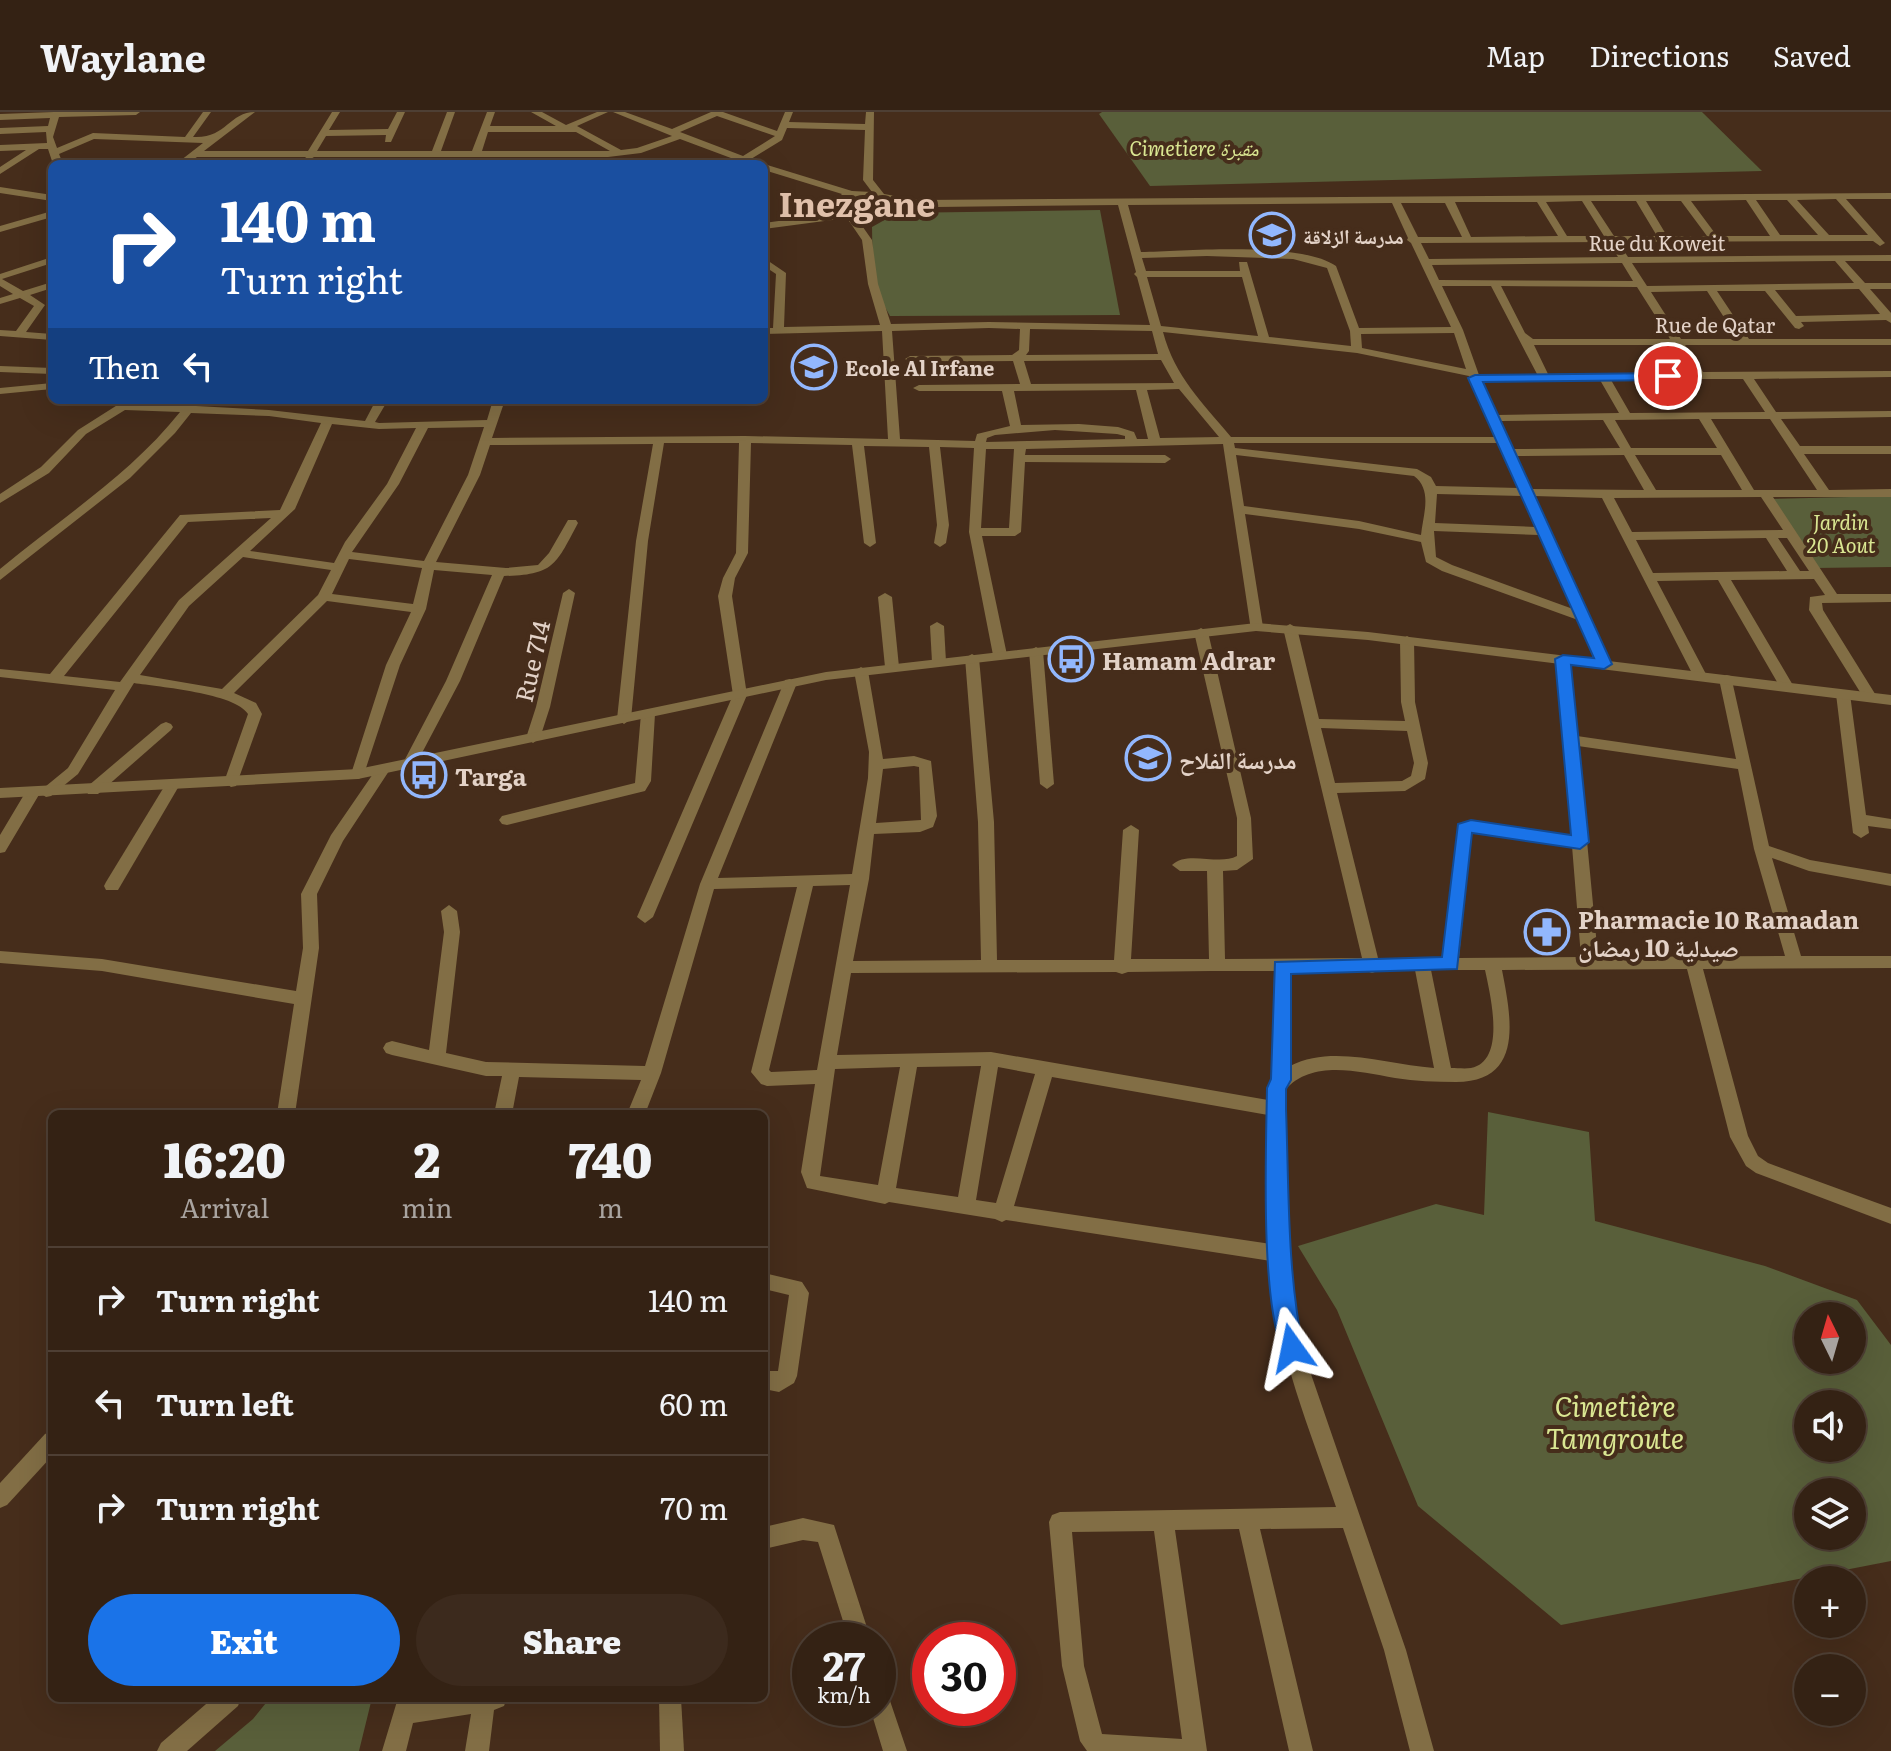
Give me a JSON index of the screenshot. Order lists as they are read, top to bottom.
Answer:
{
  "streets": {
    "street": ["Rue du Koweit", "Rue de Qatar", "Rue 714"]
  },
  "districts": ["Inezgane"],
  "parks": ["Cimetiere مقبرة", "Jardin 20 Aout", "Cimetière Tamgroute"],
  "places": {
    "school or university": ["مدرسة الزلاقة", "Ecole Al Irfane", "مدرسة الفلاح"],
    "bus stop": ["Hamam Adrar", "Targa"],
    "pharmacy": ["Pharmacie 10 Ramadan صيدلية 10 رمضان"]
  },
  "north": "top",
  "page": {
    "header": "Waylane",
    "nav": ["Map", "Directions", "Saved"],
    "turn": ["140 m", "Turn right"],
    "then": "Then",
    "eta": [
      "16:20",
      "Arrival",
      "2",
      "min",
      "740",
      "m"
    ],
    "list": [
      {
        "name": "Turn right",
        "value": "140 m"
      },
      {
        "name": "Turn left",
        "value": "60 m"
      },
      {
        "name": "Turn right",
        "value": "70 m"
      }
    ],
    "map_buttons": ["+", "−"],
    "buttons": ["Exit", "Share"],
    "speed": "27 km/h",
    "limit": "30"
  }
}
